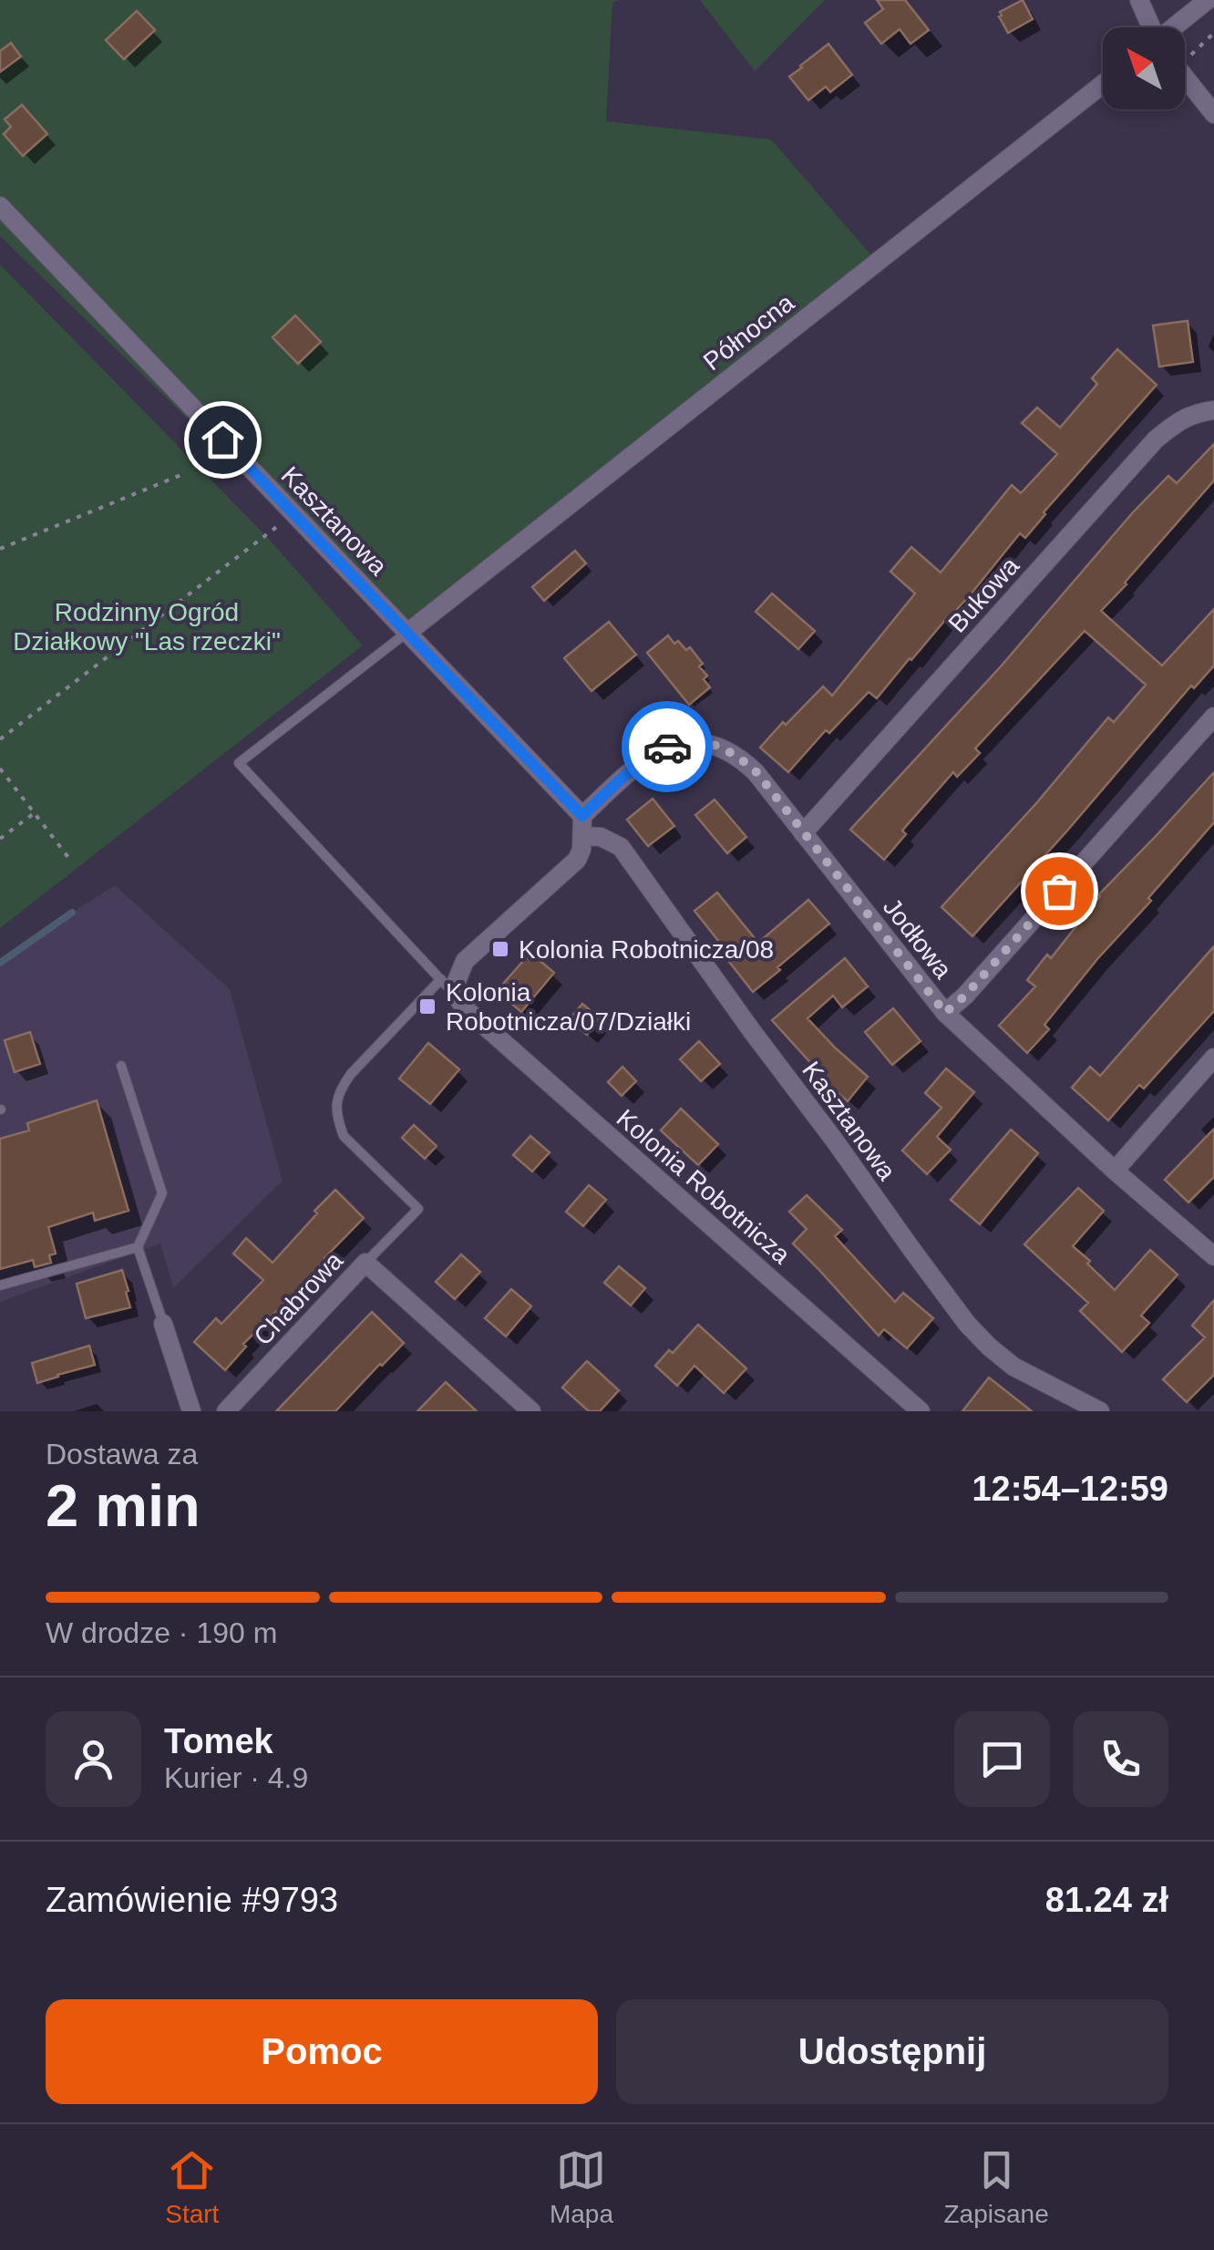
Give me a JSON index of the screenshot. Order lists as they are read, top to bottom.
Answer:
{
  "streets": {
    "street": [
      "Północna",
      "Kasztanowa",
      "Bukowa",
      "Jodłowa",
      "Kolonia Robotnicza",
      "Chabrowa"
    ]
  },
  "crossings": [
    ["Północna", "Kasztanowa"],
    ["Kasztanowa", "Jodłowa"],
    ["Bukowa", "Jodłowa"]
  ],
  "parks": ["Rodzinny Ogród Działkowy \"Las rzeczki\""],
  "places": {
    "transit": ["Kolonia Robotnicza/08", "Kolonia Robotnicza/07/Działki"]
  },
  "north": "top left",
  "page": {
    "heading": ["2 min", "Dostawa za", "12:54–12:59"],
    "panel": [
      "Tomek",
      "Kurier · 4.9",
      "Zamówienie #9793",
      "81.24 zł"
    ],
    "bar": "W drodze · 190 m",
    "buttons": ["Pomoc", "Udostępnij"],
    "tabs": ["Start", "Mapa", "Zapisane"]
  }
}
